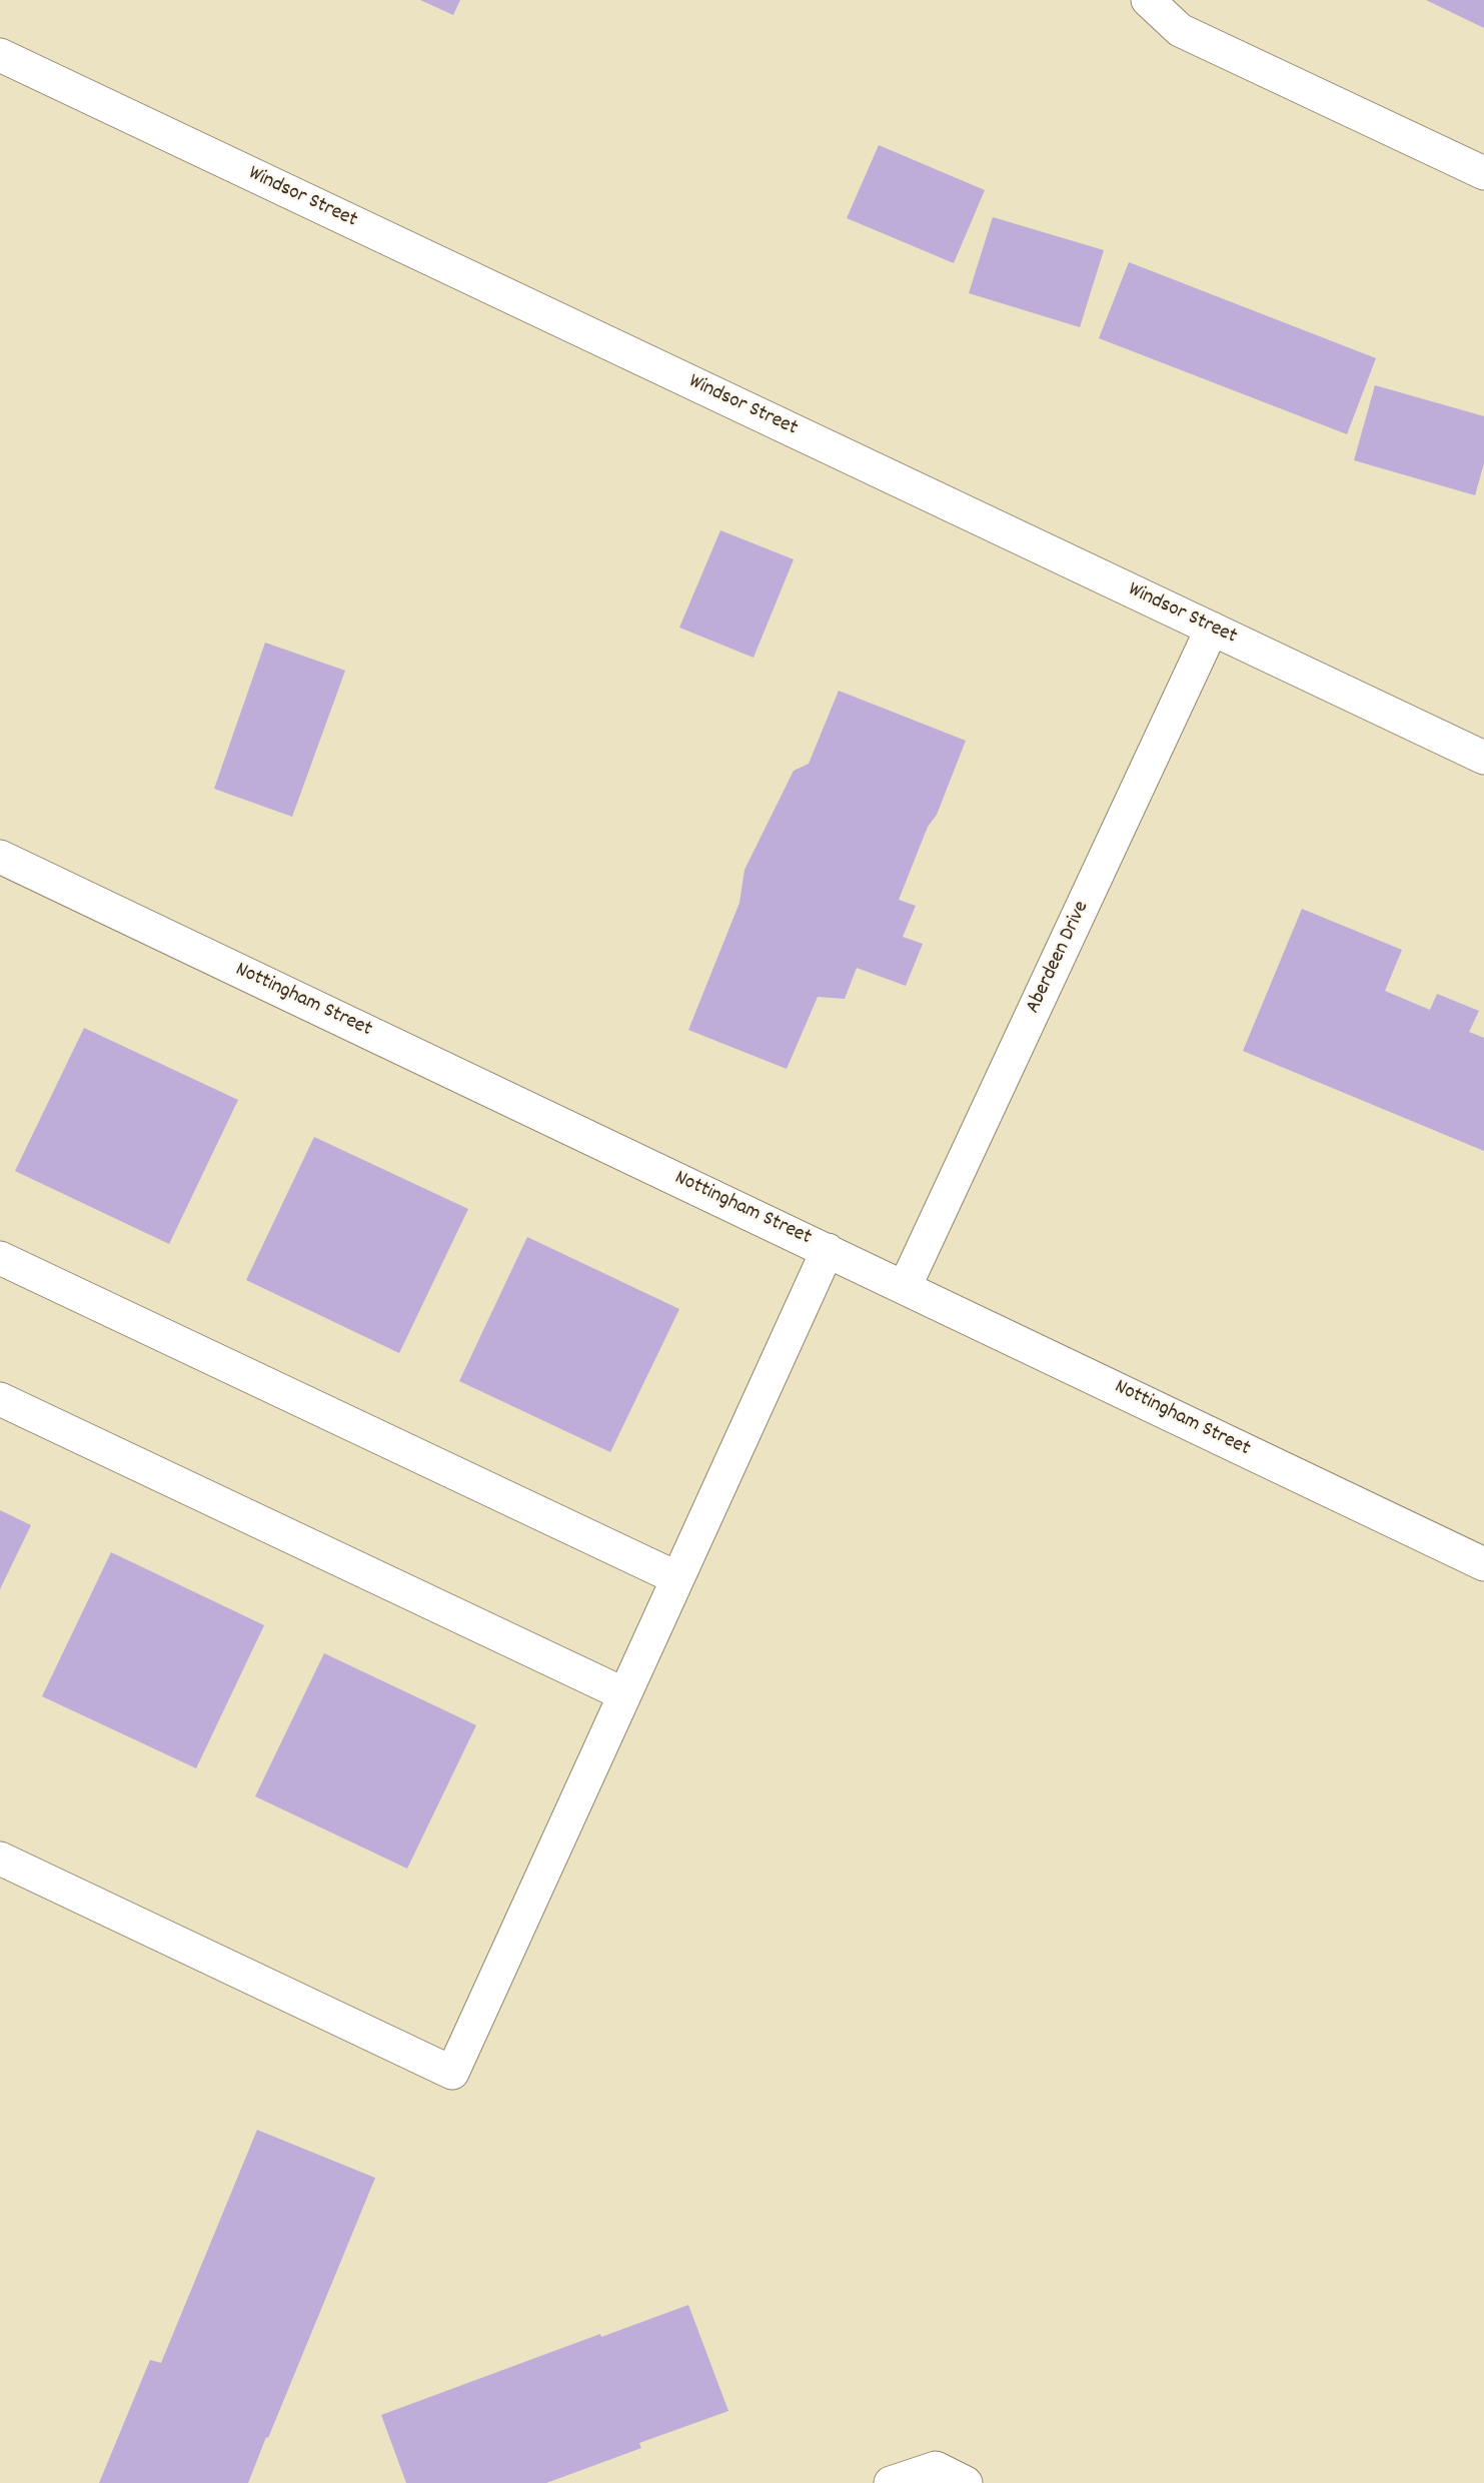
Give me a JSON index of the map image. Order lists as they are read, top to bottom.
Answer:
{
  "streets": {
    "street": ["Windsor Street", "Aberdeen Drive", "Nottingham Street"]
  },
  "crossings": [
    ["Windsor Street", "Aberdeen Drive"],
    ["Aberdeen Drive", "Nottingham Street"]
  ]
}
